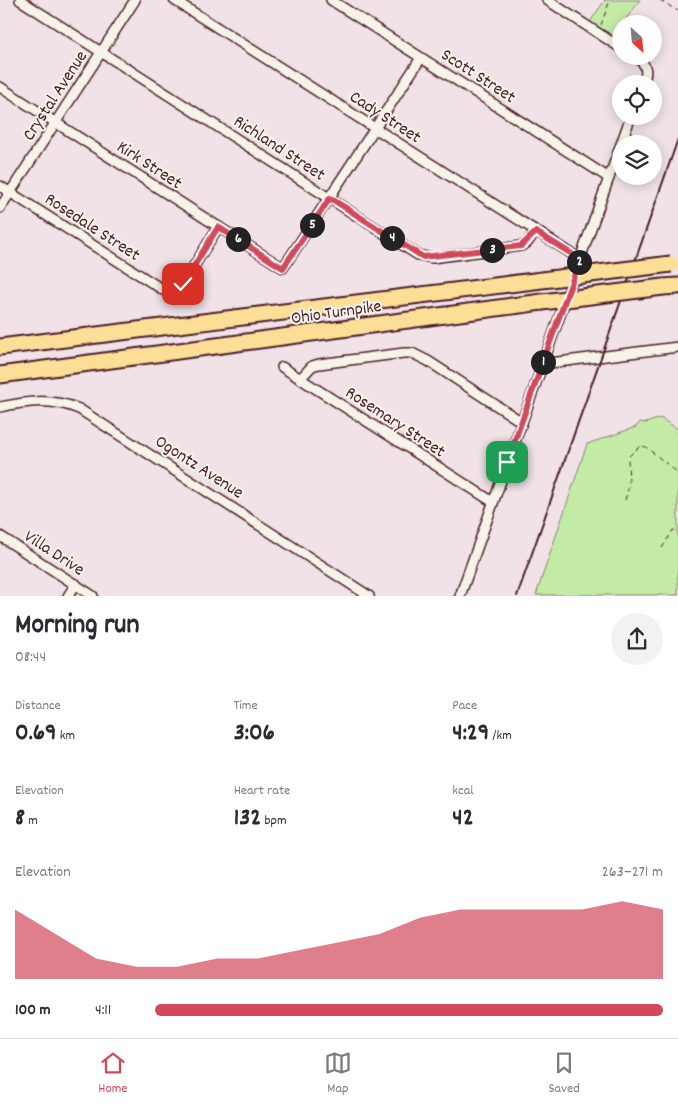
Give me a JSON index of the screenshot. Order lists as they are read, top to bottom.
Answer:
{
  "streets": {
    "highway": ["Ohio Turnpike"],
    "street": [
      "Scott Street",
      "Crystal Avenue",
      "Cady Street",
      "Richland Street",
      "Kirk Street",
      "Rosedale Street",
      "Rosemary Street",
      "Ogontz Avenue",
      "Villa Drive"
    ]
  },
  "crossings": [
    ["Crystal Avenue", "Richland Street"],
    ["Crystal Avenue", "Kirk Street"],
    ["Crystal Avenue", "Rosedale Street"],
    ["Cady Street", "Richland Street"],
    ["Richland Street", "Kirk Street"],
    ["Kirk Street", "Rosedale Street"]
  ],
  "north": "bottom right",
  "page": {
    "pins": [
      "5",
      "4",
      "6",
      "3",
      "2",
      "1"
    ],
    "heading": ["Morning run", "08:44"],
    "stats": [
      ["Distance", "0.69 km"],
      ["Time", "3:06"],
      ["Pace", "4:29 /km"],
      ["Elevation", "8 m"],
      ["Heart rate", "132 bpm"],
      ["kcal", "42"]
    ],
    "chart": ["Elevation", "263–271 m"],
    "list": [
      {
        "name": "100 m",
        "note": "4:11"
      }
    ],
    "tabs": ["Home", "Map", "Saved"]
  }
}
